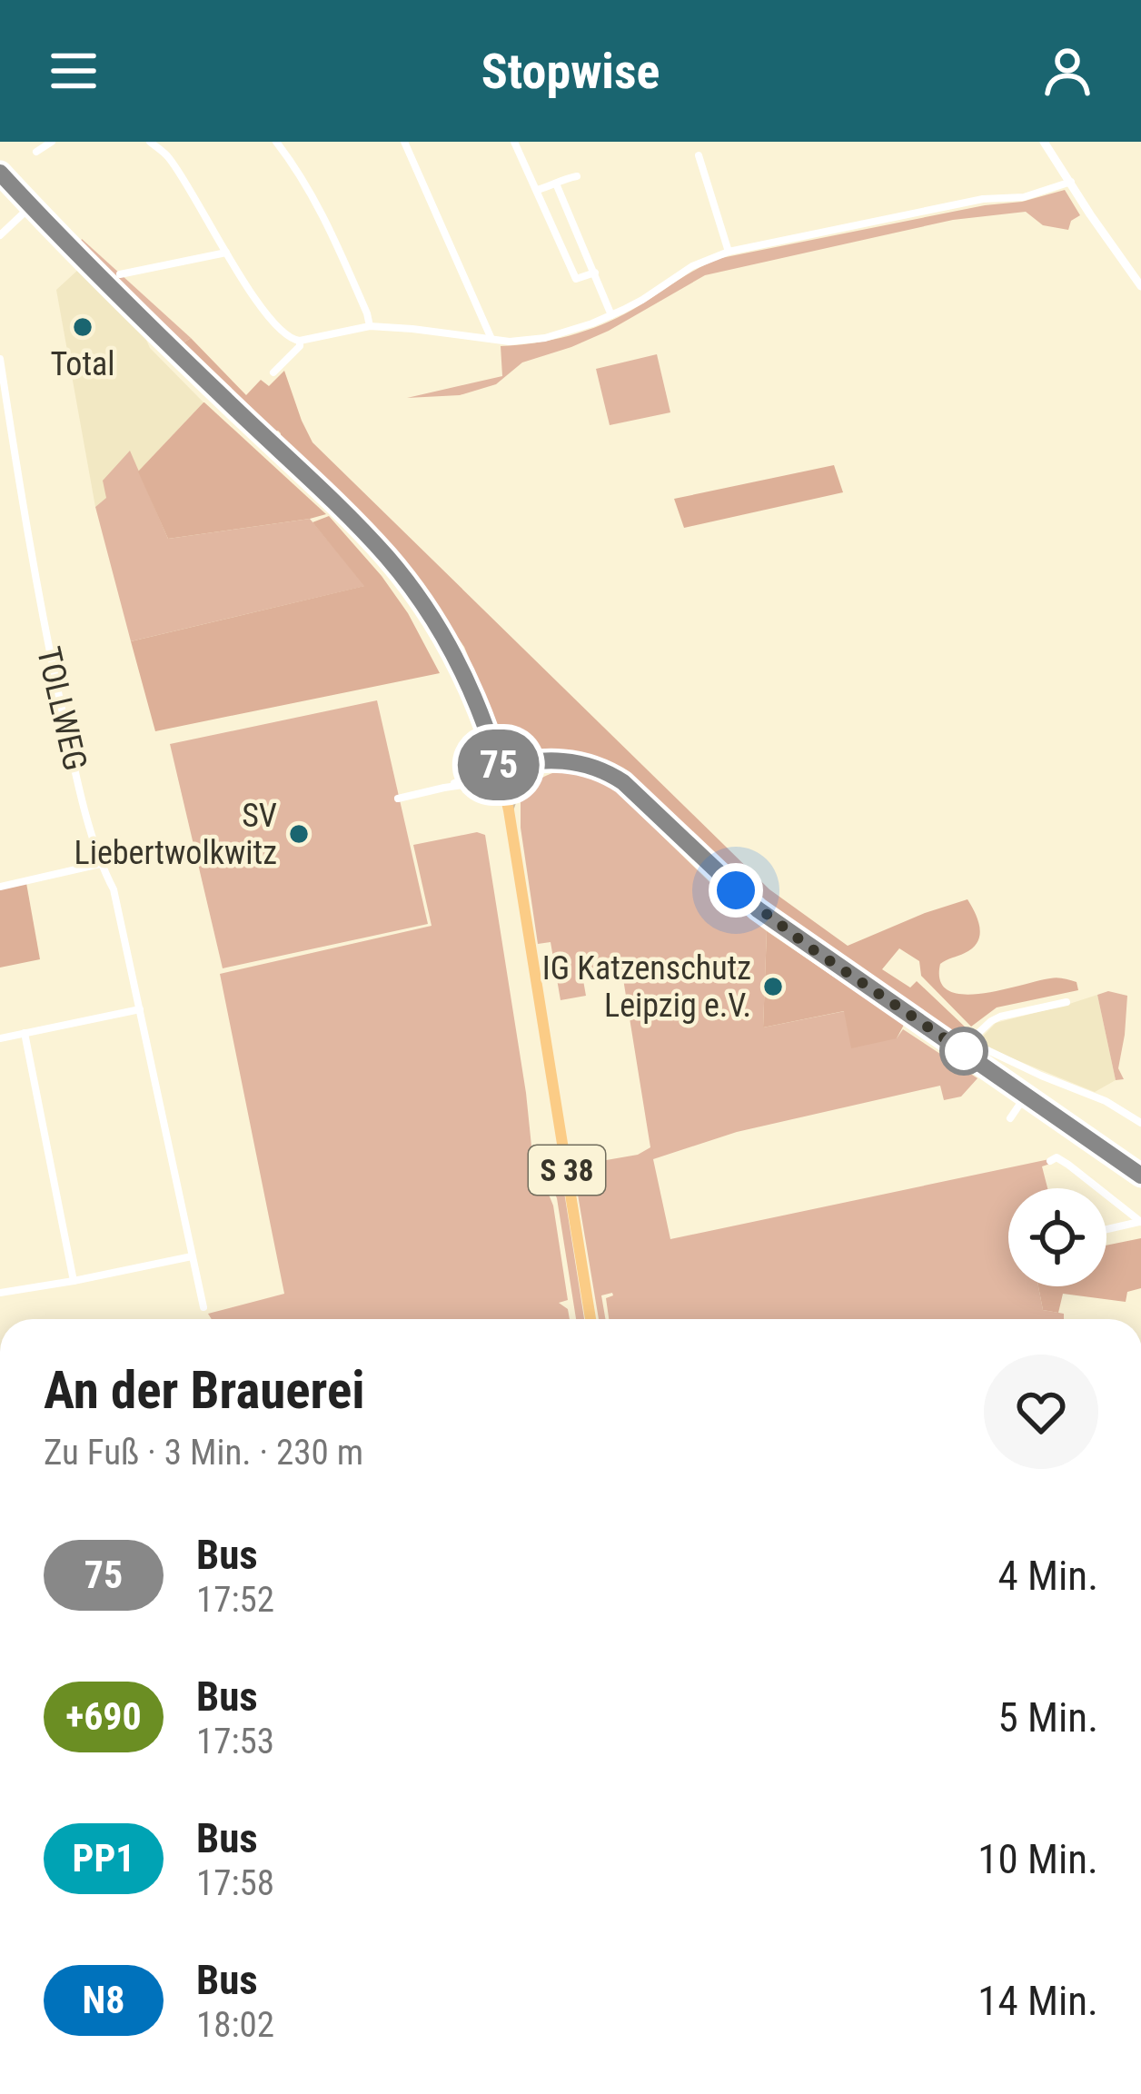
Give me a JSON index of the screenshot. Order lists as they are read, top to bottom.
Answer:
{
  "streets": {
    "main road": ["S 38"],
    "street": ["TOLLWEG"]
  },
  "places": ["Total", "SV Liebertwolkwitz", "IG Katzenschutz Leipzig e.V."],
  "lines": ["bus line 75"],
  "page": {
    "header": "Stopwise",
    "on_map": "75",
    "heading": ["An der Brauerei", "Zu Fuß · 3 Min. · 230 m"],
    "list": [
      {
        "mark": "75",
        "name": "Bus",
        "note": "17:52",
        "value": "4 Min."
      },
      {
        "mark": "+690",
        "name": "Bus",
        "note": "17:53",
        "value": "5 Min."
      },
      {
        "mark": "PP1",
        "name": "Bus",
        "note": "17:58",
        "value": "10 Min."
      },
      {
        "mark": "N8",
        "name": "Bus",
        "note": "18:02",
        "value": "14 Min."
      }
    ]
  }
}
